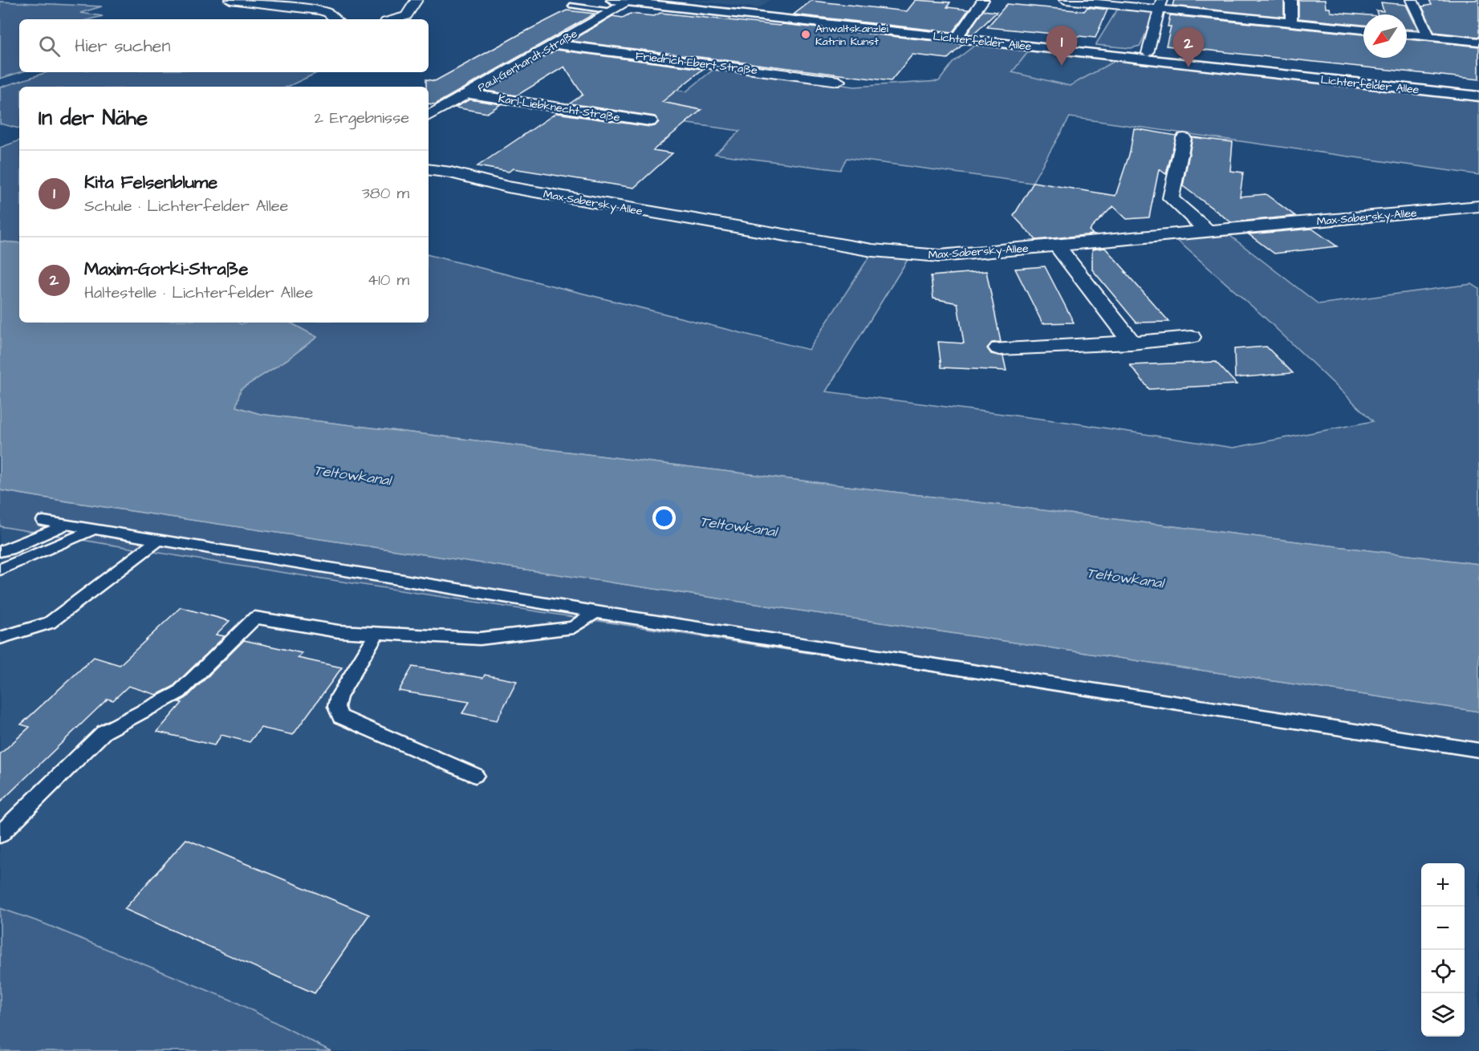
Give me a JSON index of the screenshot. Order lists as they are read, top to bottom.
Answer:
{
  "streets": {
    "main road": ["Lichterfelder Allee"],
    "street": [
      "Paul-Gerhardt-Straße",
      "Friedrich-Ebert-Straße",
      "Karl-Liebknecht-Straße",
      "Max-Sabersky-Allee"
    ]
  },
  "crossings": [
    ["Lichterfelder Allee", "Paul-Gerhardt-Straße"],
    ["Paul-Gerhardt-Straße", "Friedrich-Ebert-Straße"],
    ["Paul-Gerhardt-Straße", "Karl-Liebknecht-Straße"]
  ],
  "water": ["Teltowkanal"],
  "places": ["Anwaltskanzlei Katrin Kunst"],
  "north": "bottom left",
  "page": {
    "search": "Hier suchen",
    "pins": ["1", "2"],
    "heading": ["In der Nähe", "2 Ergebnisse"],
    "list": [
      {
        "mark": "1",
        "name": "Kita Felsenblume",
        "note": "Schule · Lichterfelder Allee",
        "value": "380 m"
      },
      {
        "mark": "2",
        "name": "Maxim-Gorki-Straße",
        "note": "Haltestelle · Lichterfelder Allee",
        "value": "410 m"
      }
    ],
    "map_buttons": ["+", "−"]
  }
}
